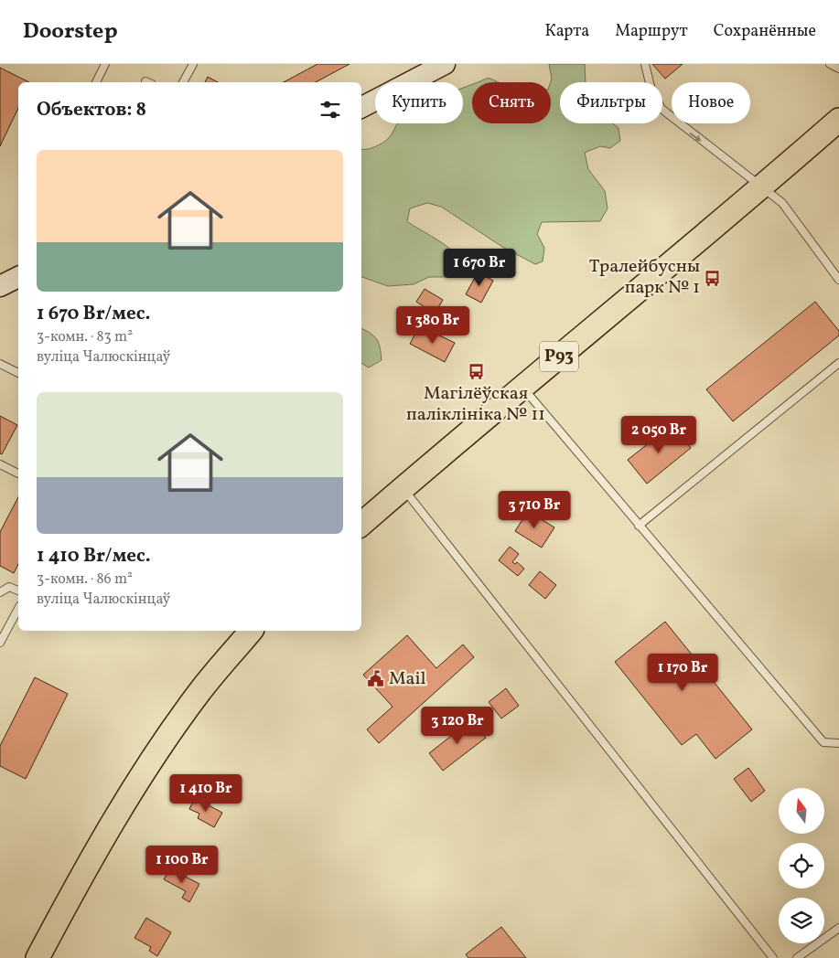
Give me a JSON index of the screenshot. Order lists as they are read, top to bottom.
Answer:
{
  "streets": {
    "main road": ["Р93"]
  },
  "places": {
    "bus stop": ["Тралейбусны парк № 1", "Магілёўская паліклініка № 11"],
    "public building": ["Mail"]
  },
  "north": "top",
  "page": {
    "header": "Doorstep",
    "nav": ["Карта", "Маршрут", "Сохранённые"],
    "chip": [
      "Купить",
      "Снять",
      "Фильтры",
      "Новое"
    ],
    "heading": "Объектов: 8",
    "list": [
      {
        "name": "1 670 Br/мес.",
        "note": "3-комн. · 83 m² · вуліца Чалюскінцаў"
      },
      {
        "name": "1 410 Br/мес.",
        "note": "3-комн. · 86 m² · вуліца Чалюскінцаў"
      }
    ],
    "price": [
      "1 670 Br",
      "1 380 Br",
      "2 050 Br",
      "3 710 Br",
      "1 170 Br",
      "3 120 Br",
      "1 410 Br",
      "1 100 Br"
    ]
  }
}
